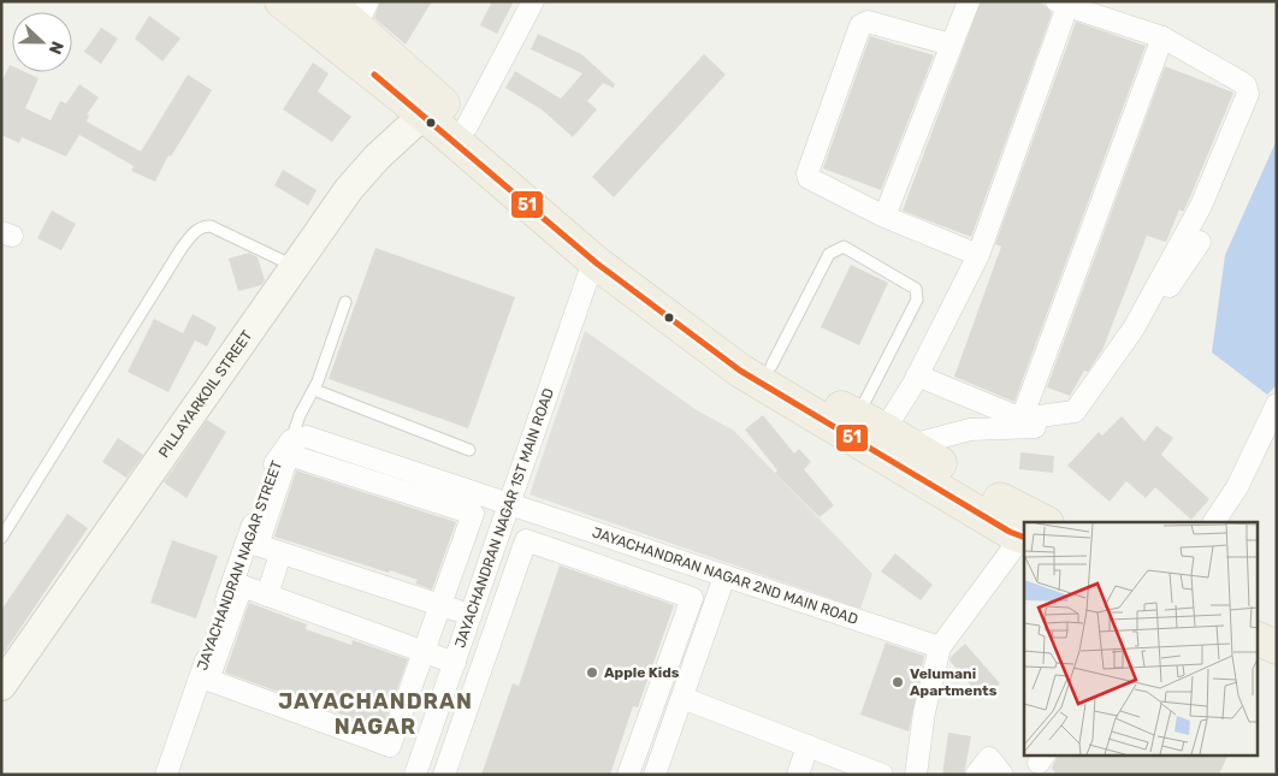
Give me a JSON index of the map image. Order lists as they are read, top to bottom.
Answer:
{
  "streets": {
    "street": [
      "PILLAYARKOIL STREET",
      "JAYACHANDRAN NAGAR 1ST MAIN ROAD",
      "JAYACHANDRAN NAGAR STREET",
      "JAYACHANDRAN NAGAR 2ND MAIN ROAD"
    ]
  },
  "crossings": [
    ["JAYACHANDRAN NAGAR 1ST MAIN ROAD", "JAYACHANDRAN NAGAR 2ND MAIN ROAD"]
  ],
  "districts": ["JAYACHANDRAN NAGAR"],
  "places": ["Apple Kids", "Velumani Apartments"],
  "lines": ["transit line 51"],
  "north": "right"
}
